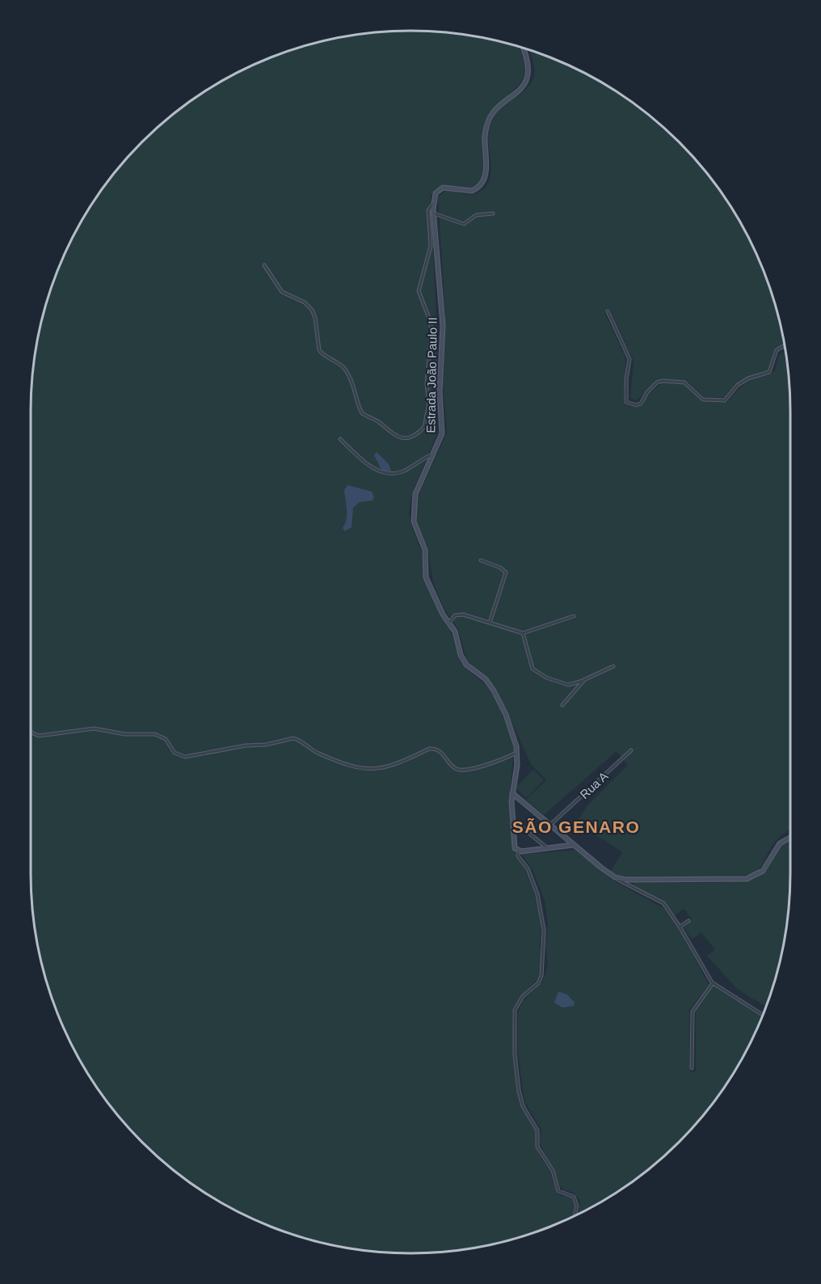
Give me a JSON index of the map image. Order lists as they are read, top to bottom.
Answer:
{
  "streets": {
    "street": ["Estrada João Paulo II", "Rua A"]
  },
  "districts": ["SÃO GENARO"]
}
